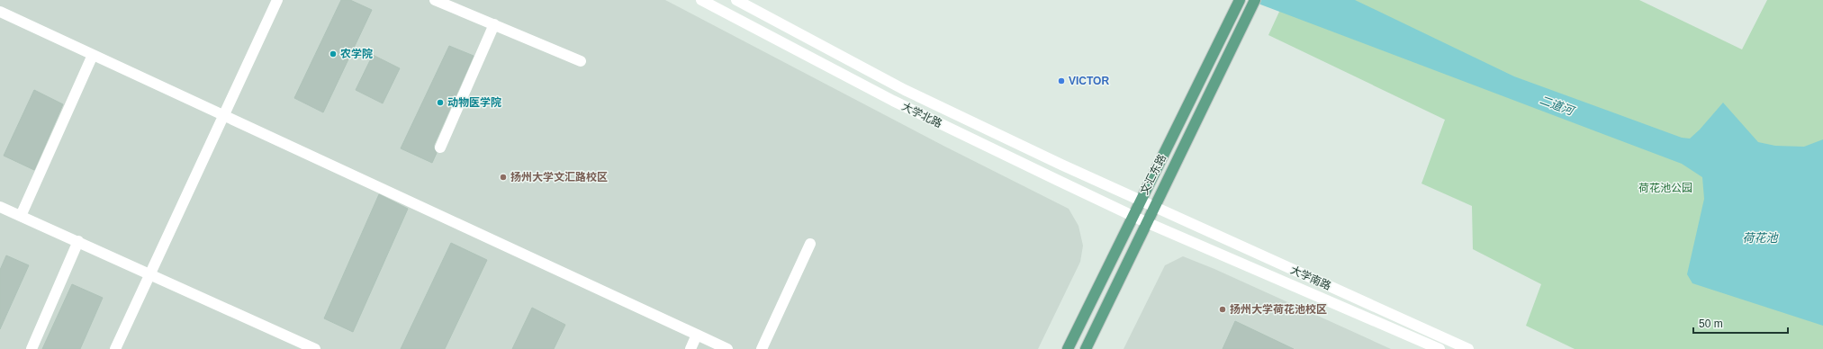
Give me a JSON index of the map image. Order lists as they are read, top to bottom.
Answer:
{
  "streets": {
    "main road": ["文汇东路"],
    "street": ["大学北路", "大学南路"]
  },
  "crossings": [
    ["大学北路", "文汇东路"],
    ["大学北路", "大学南路"],
    ["文汇东路", "大学南路"]
  ],
  "water": ["二道河", "荷花池"],
  "parks": ["荷花池公园"],
  "places": [
    "农学院",
    "VICTOR",
    "动物医学院",
    "扬州大学文汇路校区",
    "扬州大学荷花池校区"
  ],
  "scale_bar": "50 m"
}
